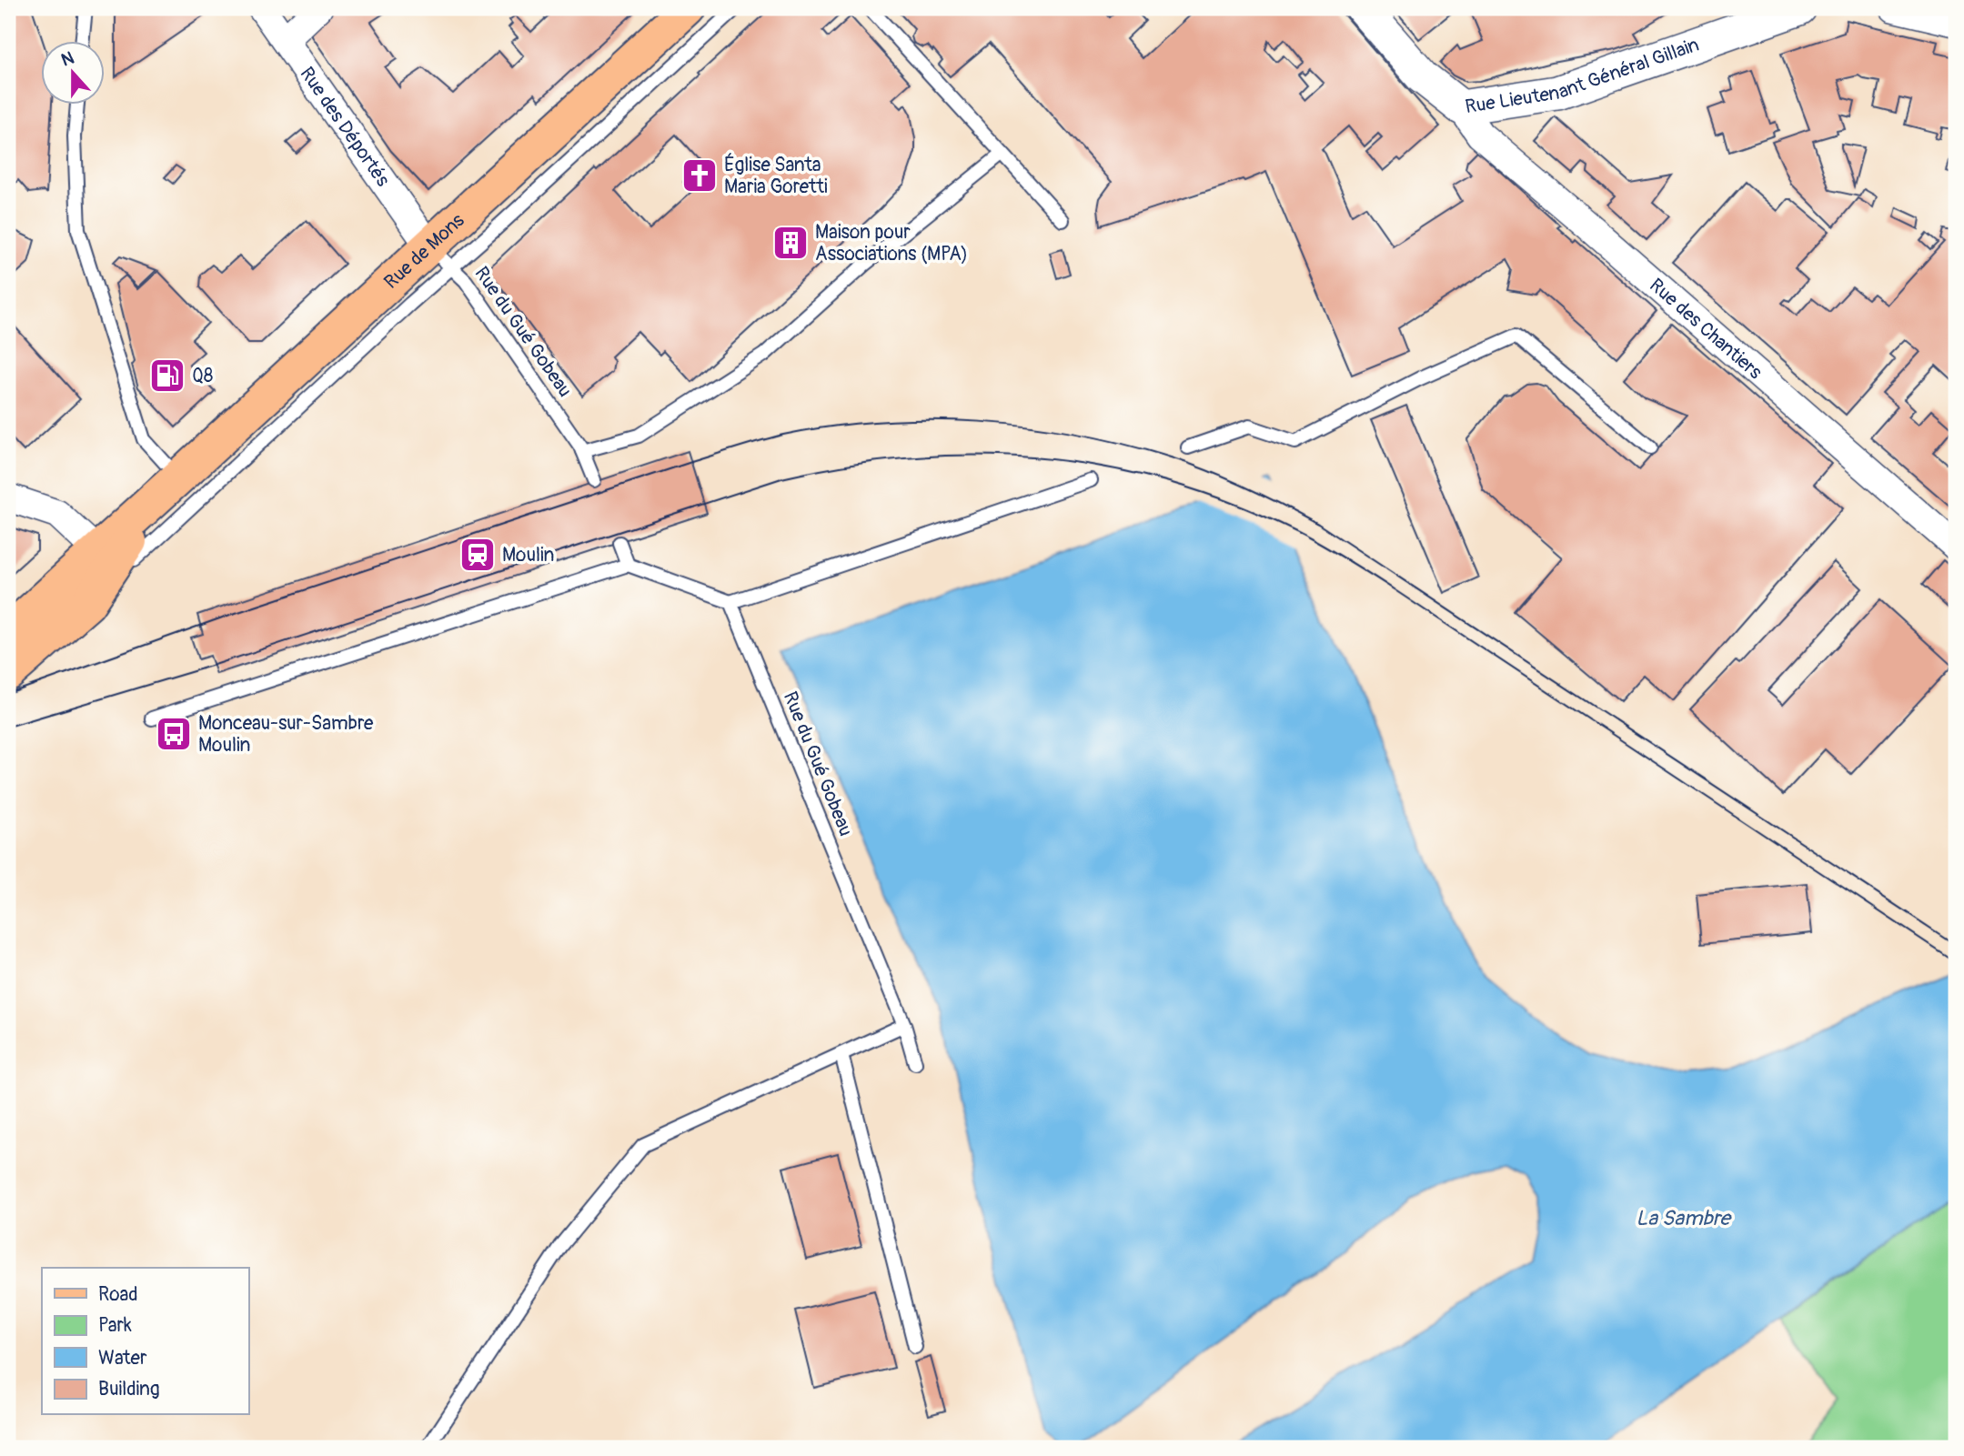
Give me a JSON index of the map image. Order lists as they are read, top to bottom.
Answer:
{
  "streets": {
    "main road": ["Rue de Mons"],
    "street": ["Rue Lieutenant Général Gillain", "Rue des Déportés", "Rue des Chantiers"],
    "lane": ["Rue du Gué Gobeau"]
  },
  "crossings": [
    ["Rue Lieutenant Général Gillain", "Rue des Chantiers"],
    ["Rue des Déportés", "Rue de Mons"],
    ["Rue des Déportés", "Rue du Gué Gobeau"],
    ["Rue de Mons", "Rue du Gué Gobeau"]
  ],
  "water": ["La Sambre"],
  "places": {
    "church": ["Église Santa Maria Goretti"],
    "building": ["Maison pour Associations (MPA)"],
    "fuel station": ["Q8"],
    "station": ["Moulin"],
    "bus stop": ["Monceau-sur-Sambre Moulin"]
  },
  "legend": [
    "Road",
    "Park",
    "Water",
    "Building"
  ],
  "north": "top"
}
